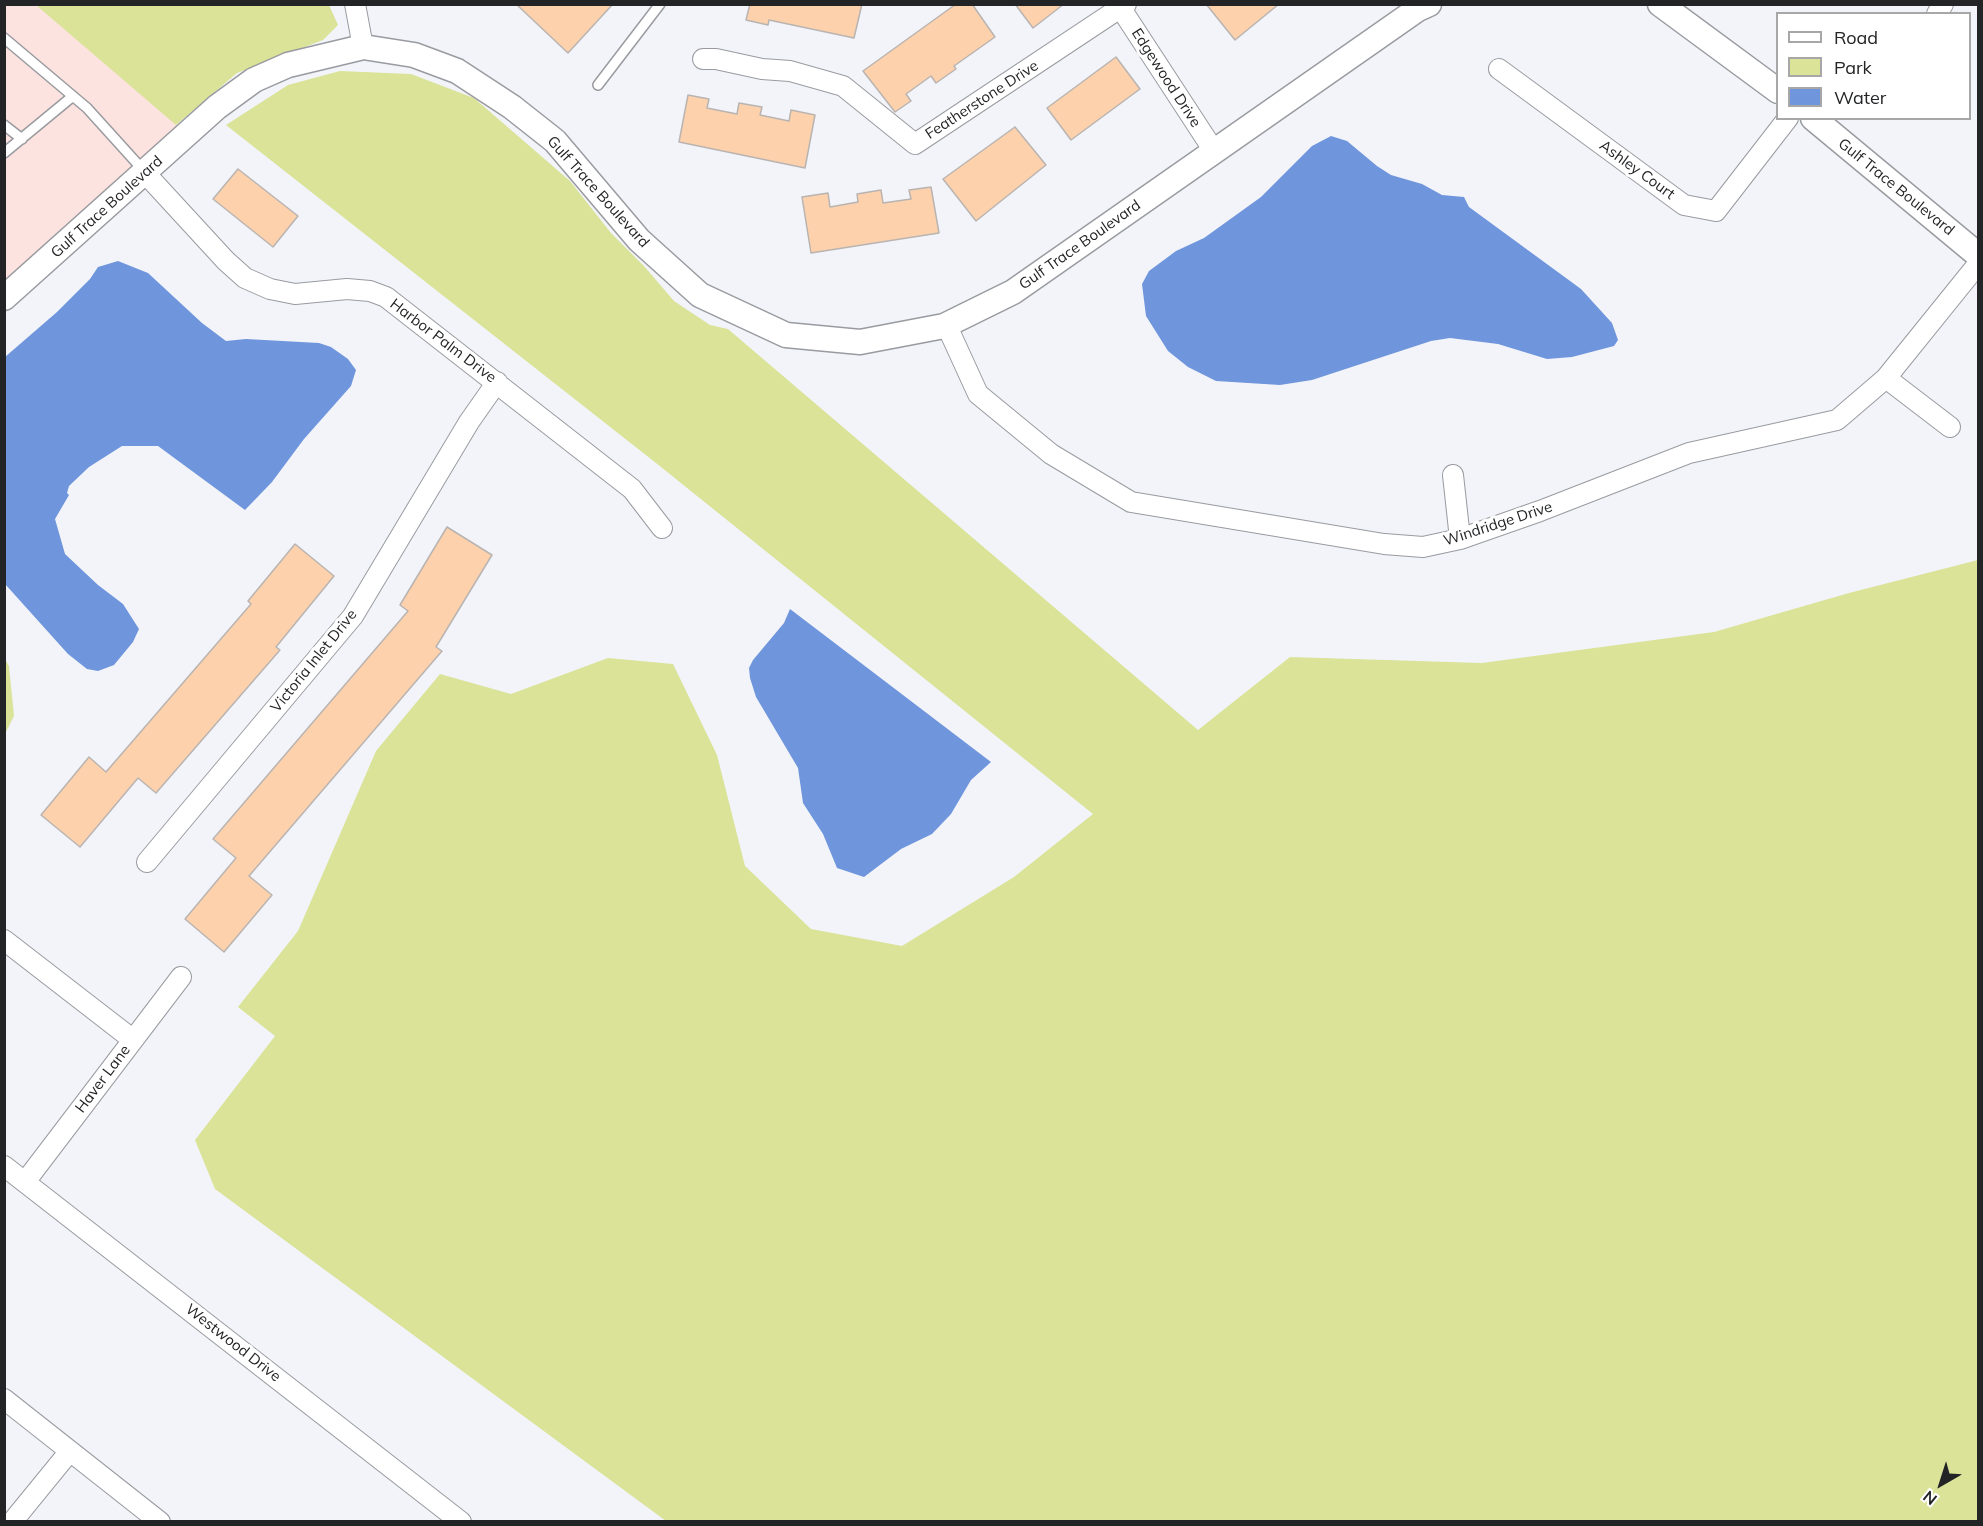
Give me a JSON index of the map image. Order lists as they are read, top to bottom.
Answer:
{
  "streets": {
    "street": [
      "Edgewood Drive",
      "Featherstone Drive",
      "Ashley Court",
      "Gulf Trace Boulevard",
      "Harbor Palm Drive",
      "Windridge Drive",
      "Victoria Inlet Drive",
      "Haver Lane",
      "Westwood Drive"
    ]
  },
  "crossings": [
    ["Edgewood Drive", "Featherstone Drive"],
    ["Edgewood Drive", "Gulf Trace Boulevard"],
    ["Gulf Trace Boulevard", "Harbor Palm Drive"],
    ["Gulf Trace Boulevard", "Windridge Drive"],
    ["Harbor Palm Drive", "Victoria Inlet Drive"],
    ["Haver Lane", "Westwood Drive"]
  ],
  "legend": ["Road", "Park", "Water"],
  "north": "bottom left"
}
